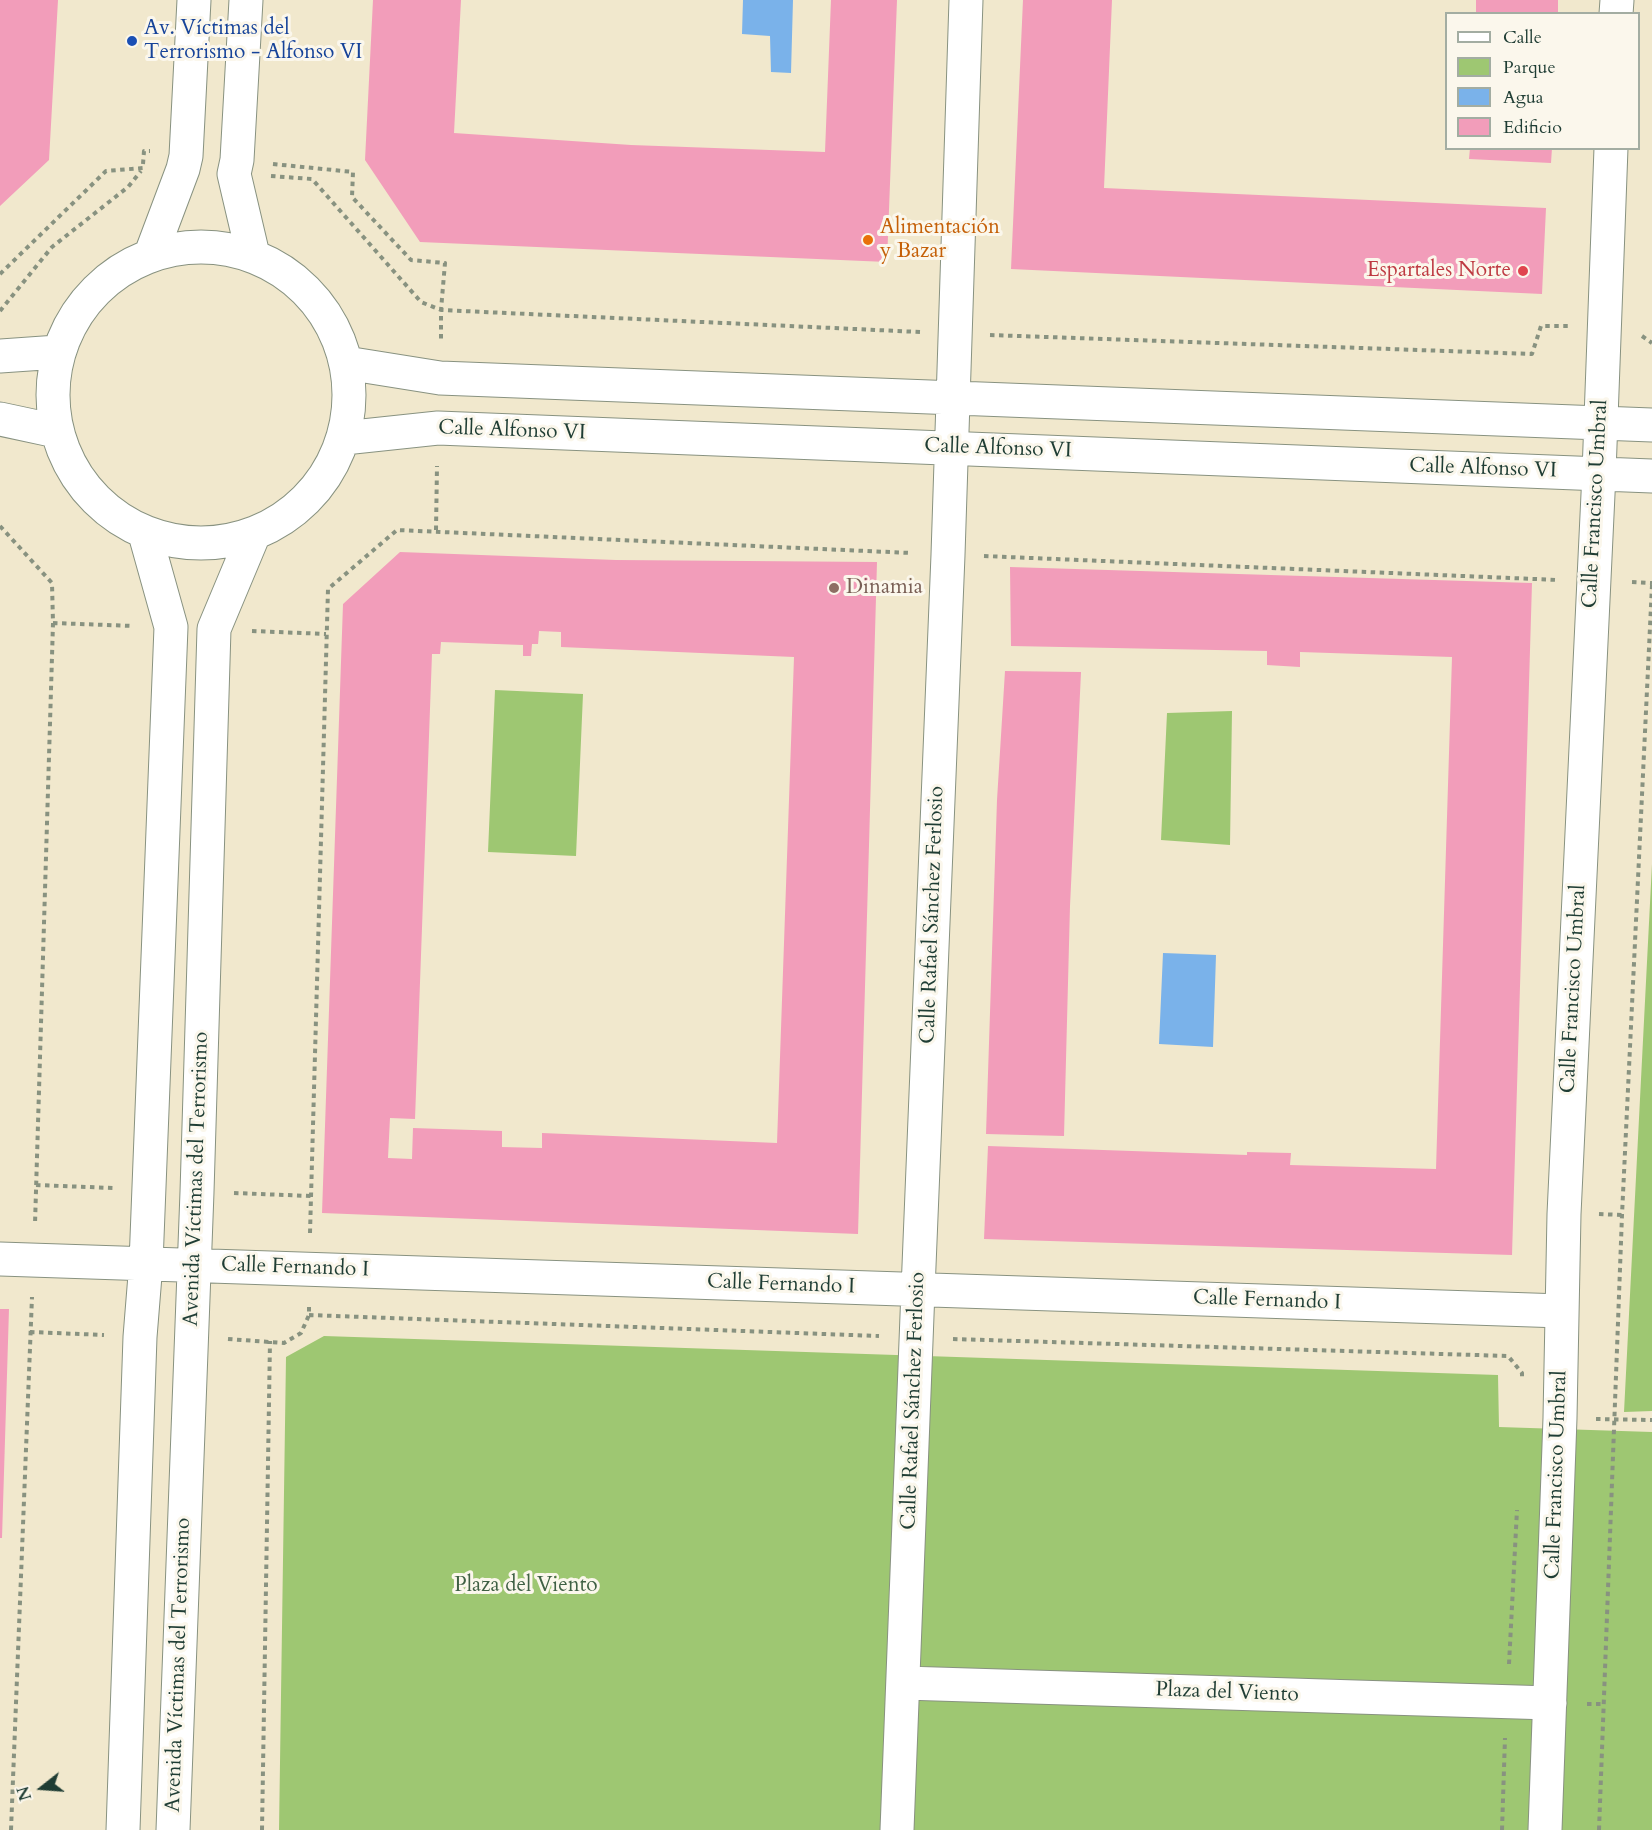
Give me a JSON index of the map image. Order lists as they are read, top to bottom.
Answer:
{
  "streets": {
    "street": [
      "Calle Alfonso VI",
      "Calle Francisco Umbral",
      "Calle Rafael Sánchez Ferlosio",
      "Avenida Víctimas del Terrorismo",
      "Calle Fernando I",
      "Plaza del Viento"
    ]
  },
  "crossings": [
    ["Calle Alfonso VI", "Calle Francisco Umbral"],
    ["Calle Alfonso VI", "Calle Rafael Sánchez Ferlosio"],
    ["Calle Francisco Umbral", "Calle Fernando I"],
    ["Calle Francisco Umbral", "Plaza del Viento"],
    ["Calle Rafael Sánchez Ferlosio", "Calle Fernando I"],
    ["Calle Rafael Sánchez Ferlosio", "Plaza del Viento"],
    ["Avenida Víctimas del Terrorismo", "Calle Fernando I"]
  ],
  "parks": ["Plaza del Viento"],
  "places": [
    "Av. Víctimas del Terrorismo - Alfonso VI",
    "Alimentación y Bazar",
    "Espartales Norte",
    "Dinamia"
  ],
  "legend": [
    "Calle",
    "Parque",
    "Agua",
    "Edificio"
  ],
  "north": "left"
}
